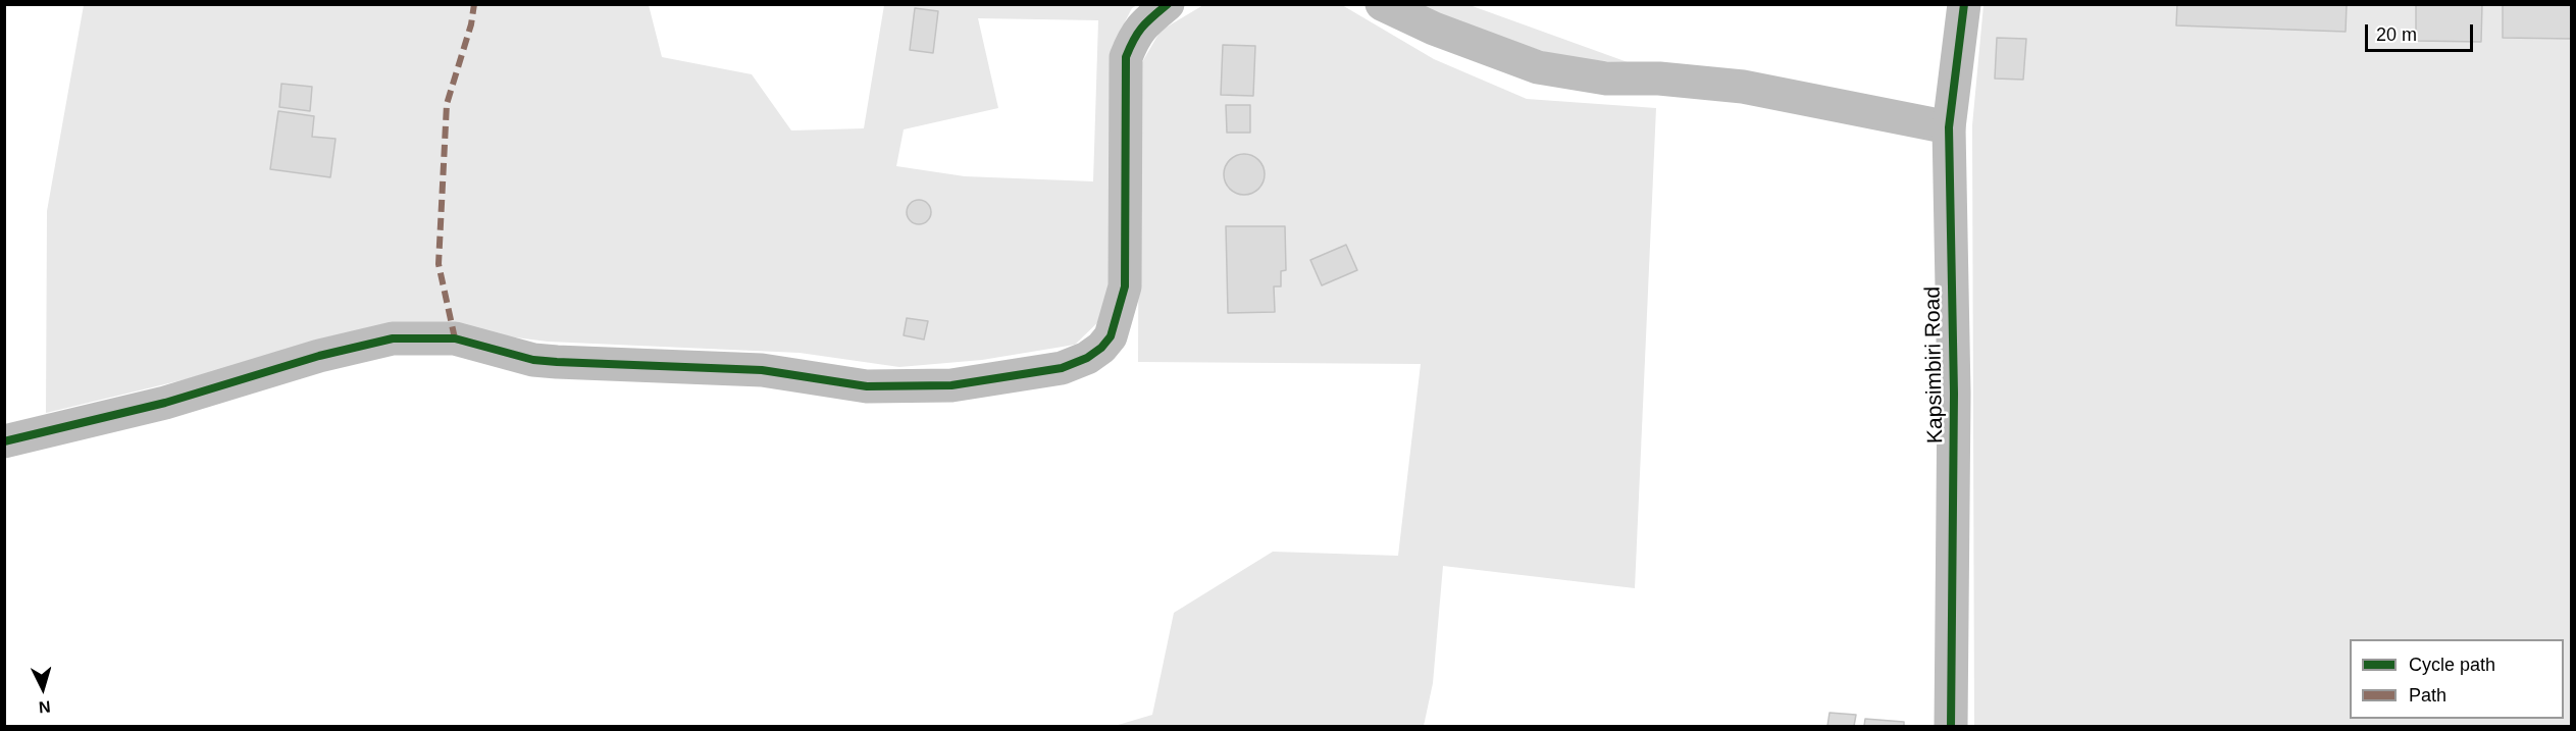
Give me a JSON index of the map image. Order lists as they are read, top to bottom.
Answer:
{
  "streets": {
    "street": ["Kapsimbiri Road"]
  },
  "legend": ["Cycle path", "Path"],
  "scale_bar": "20 m",
  "north": "bottom"
}
